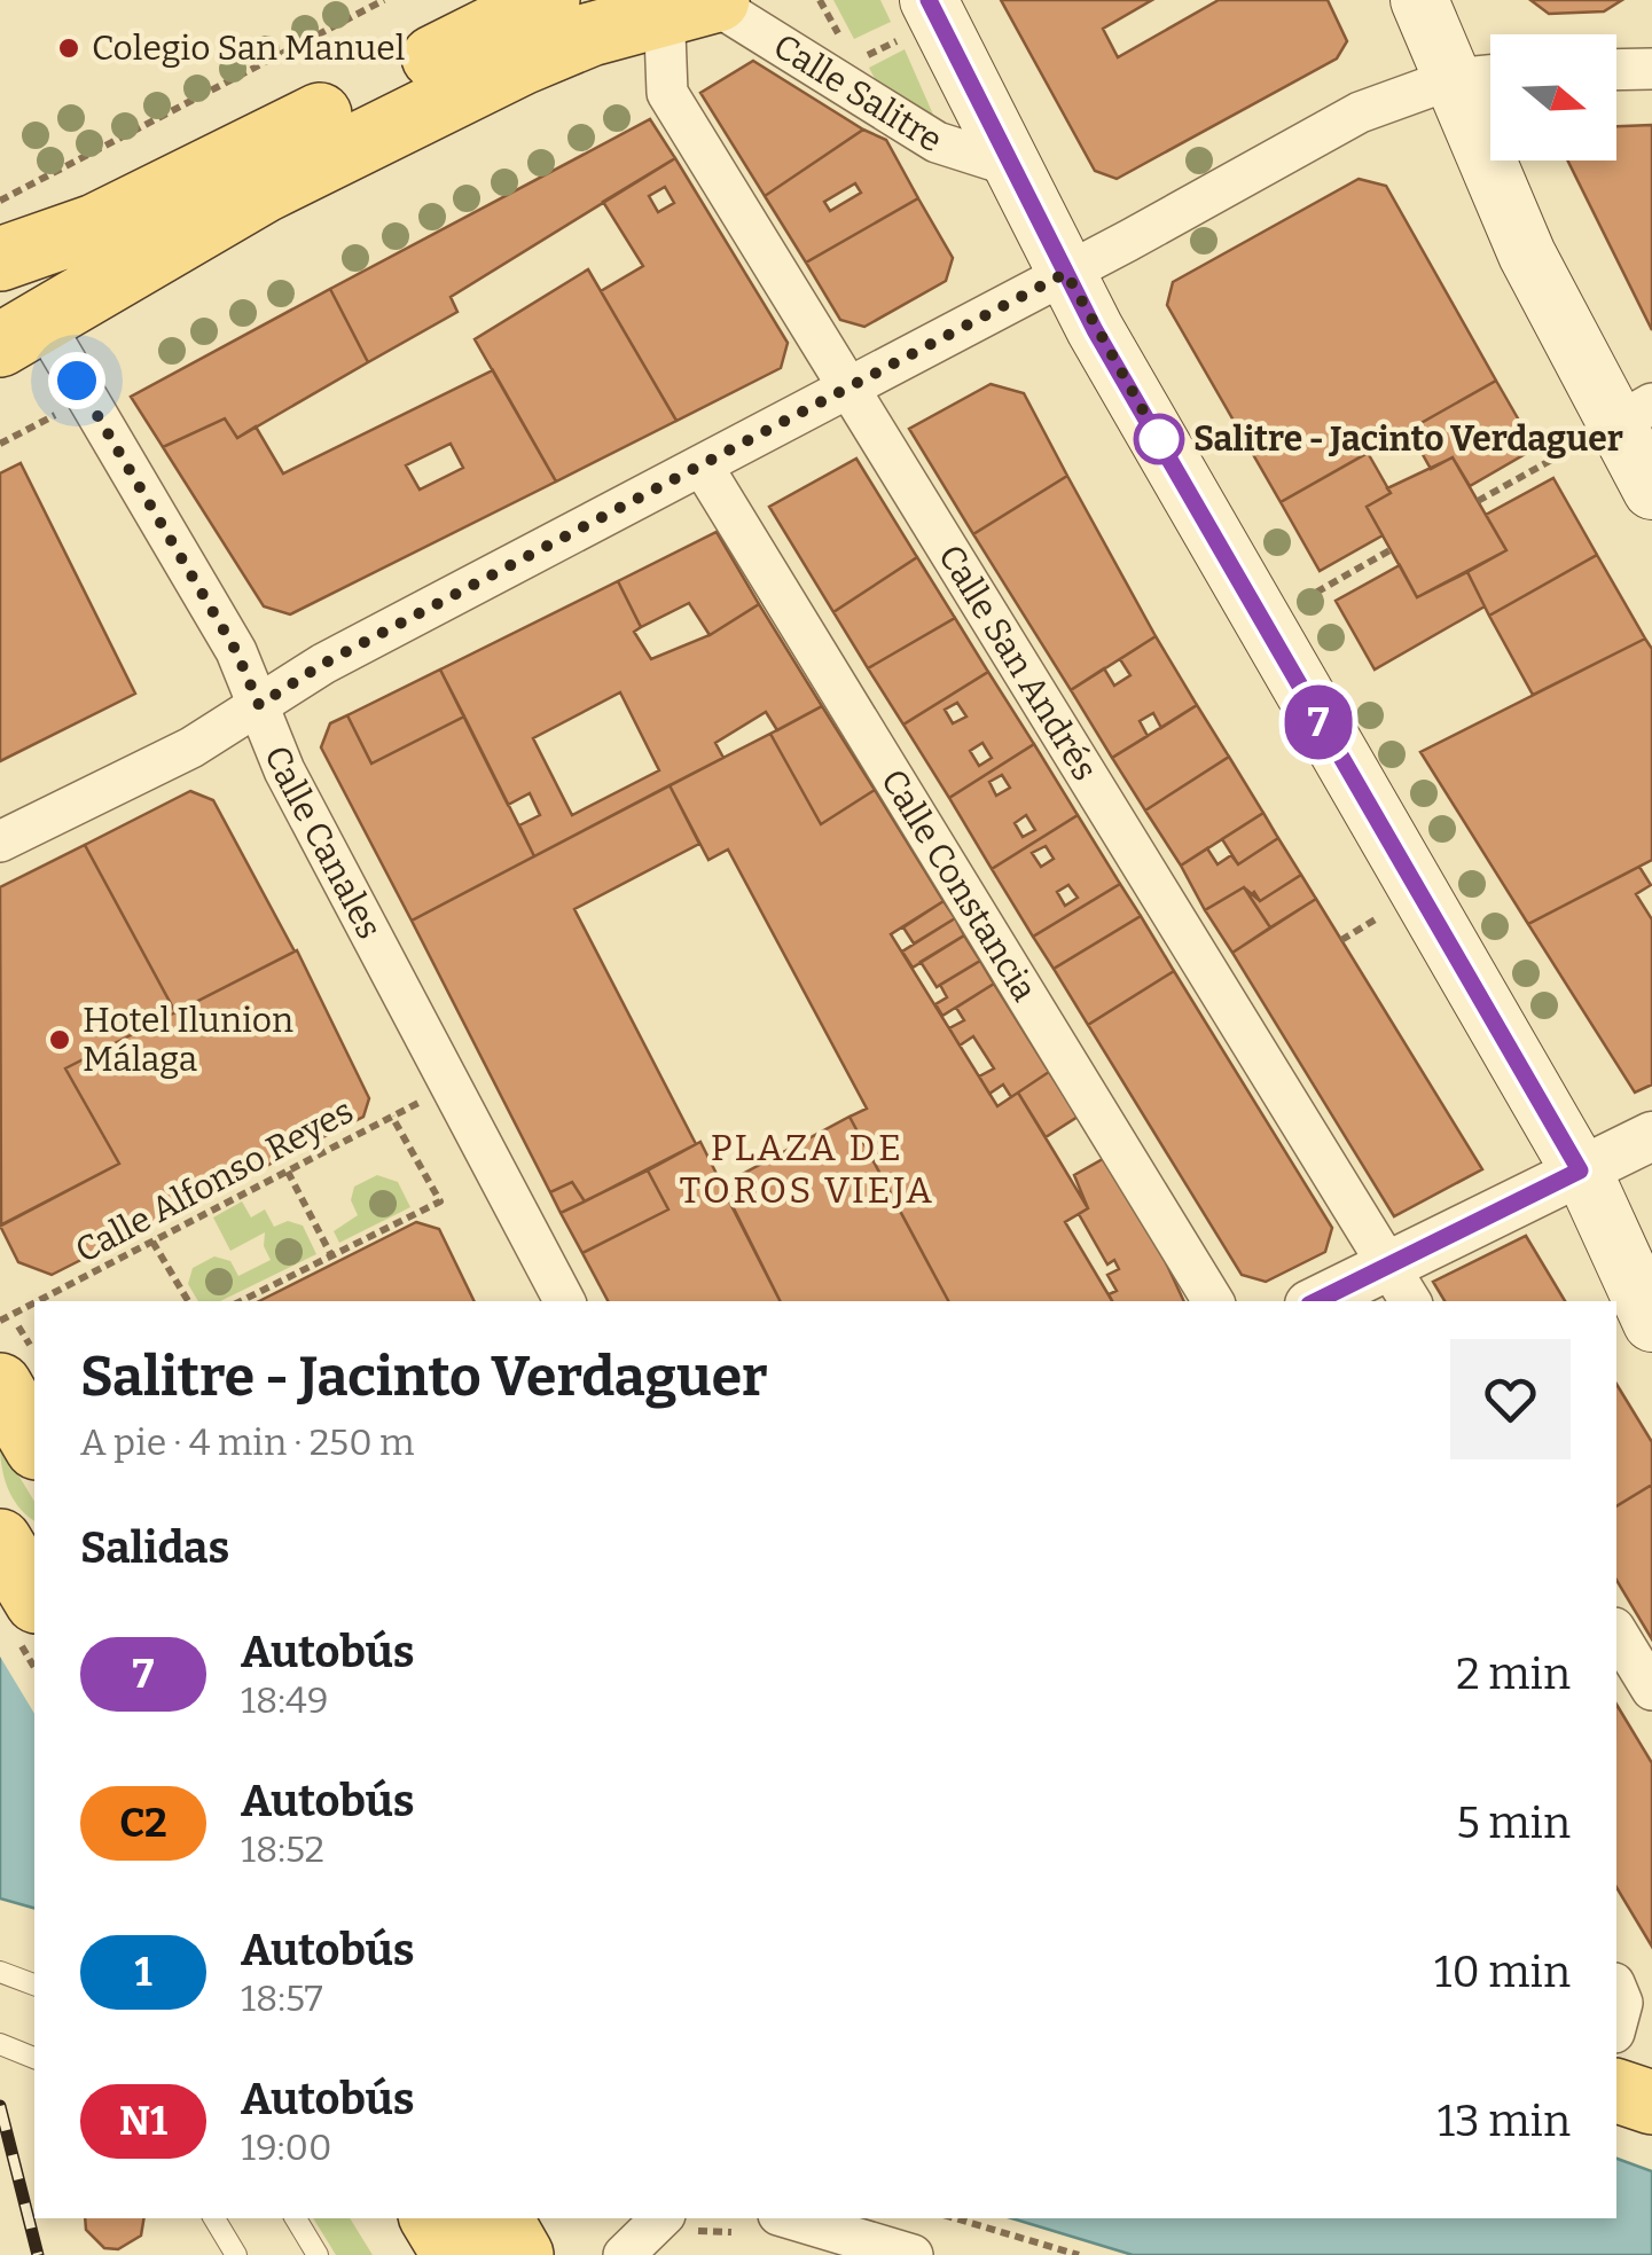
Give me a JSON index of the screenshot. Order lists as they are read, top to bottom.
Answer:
{
  "streets": {
    "main road": ["Calle Salitre"],
    "street": ["Calle San Andrés", "Calle Canales", "Calle Constancia"],
    "path": ["Calle Alfonso Reyes"]
  },
  "crossings": [
    ["Calle Salitre", "Calle San Andrés"],
    ["Calle Canales", "Calle Alfonso Reyes"]
  ],
  "districts": ["PLAZA DE TOROS VIEJA"],
  "places": ["Colegio San Manuel", "Salitre - Jacinto Verdaguer", "Hotel Ilunion Málaga"],
  "lines": ["bus line 7"],
  "north": "right",
  "page": {
    "on_map": "7",
    "heading": [
      ["Salitre - Jacinto Verdaguer", "A pie · 4 min · 250 m"],
      "Salidas"
    ],
    "list": [
      {
        "mark": "7",
        "name": "Autobús",
        "note": "18:49",
        "value": "2 min"
      },
      {
        "mark": "C2",
        "name": "Autobús",
        "note": "18:52",
        "value": "5 min"
      },
      {
        "mark": "1",
        "name": "Autobús",
        "note": "18:57",
        "value": "10 min"
      },
      {
        "mark": "N1",
        "name": "Autobús",
        "note": "19:00",
        "value": "13 min"
      }
    ]
  }
}
